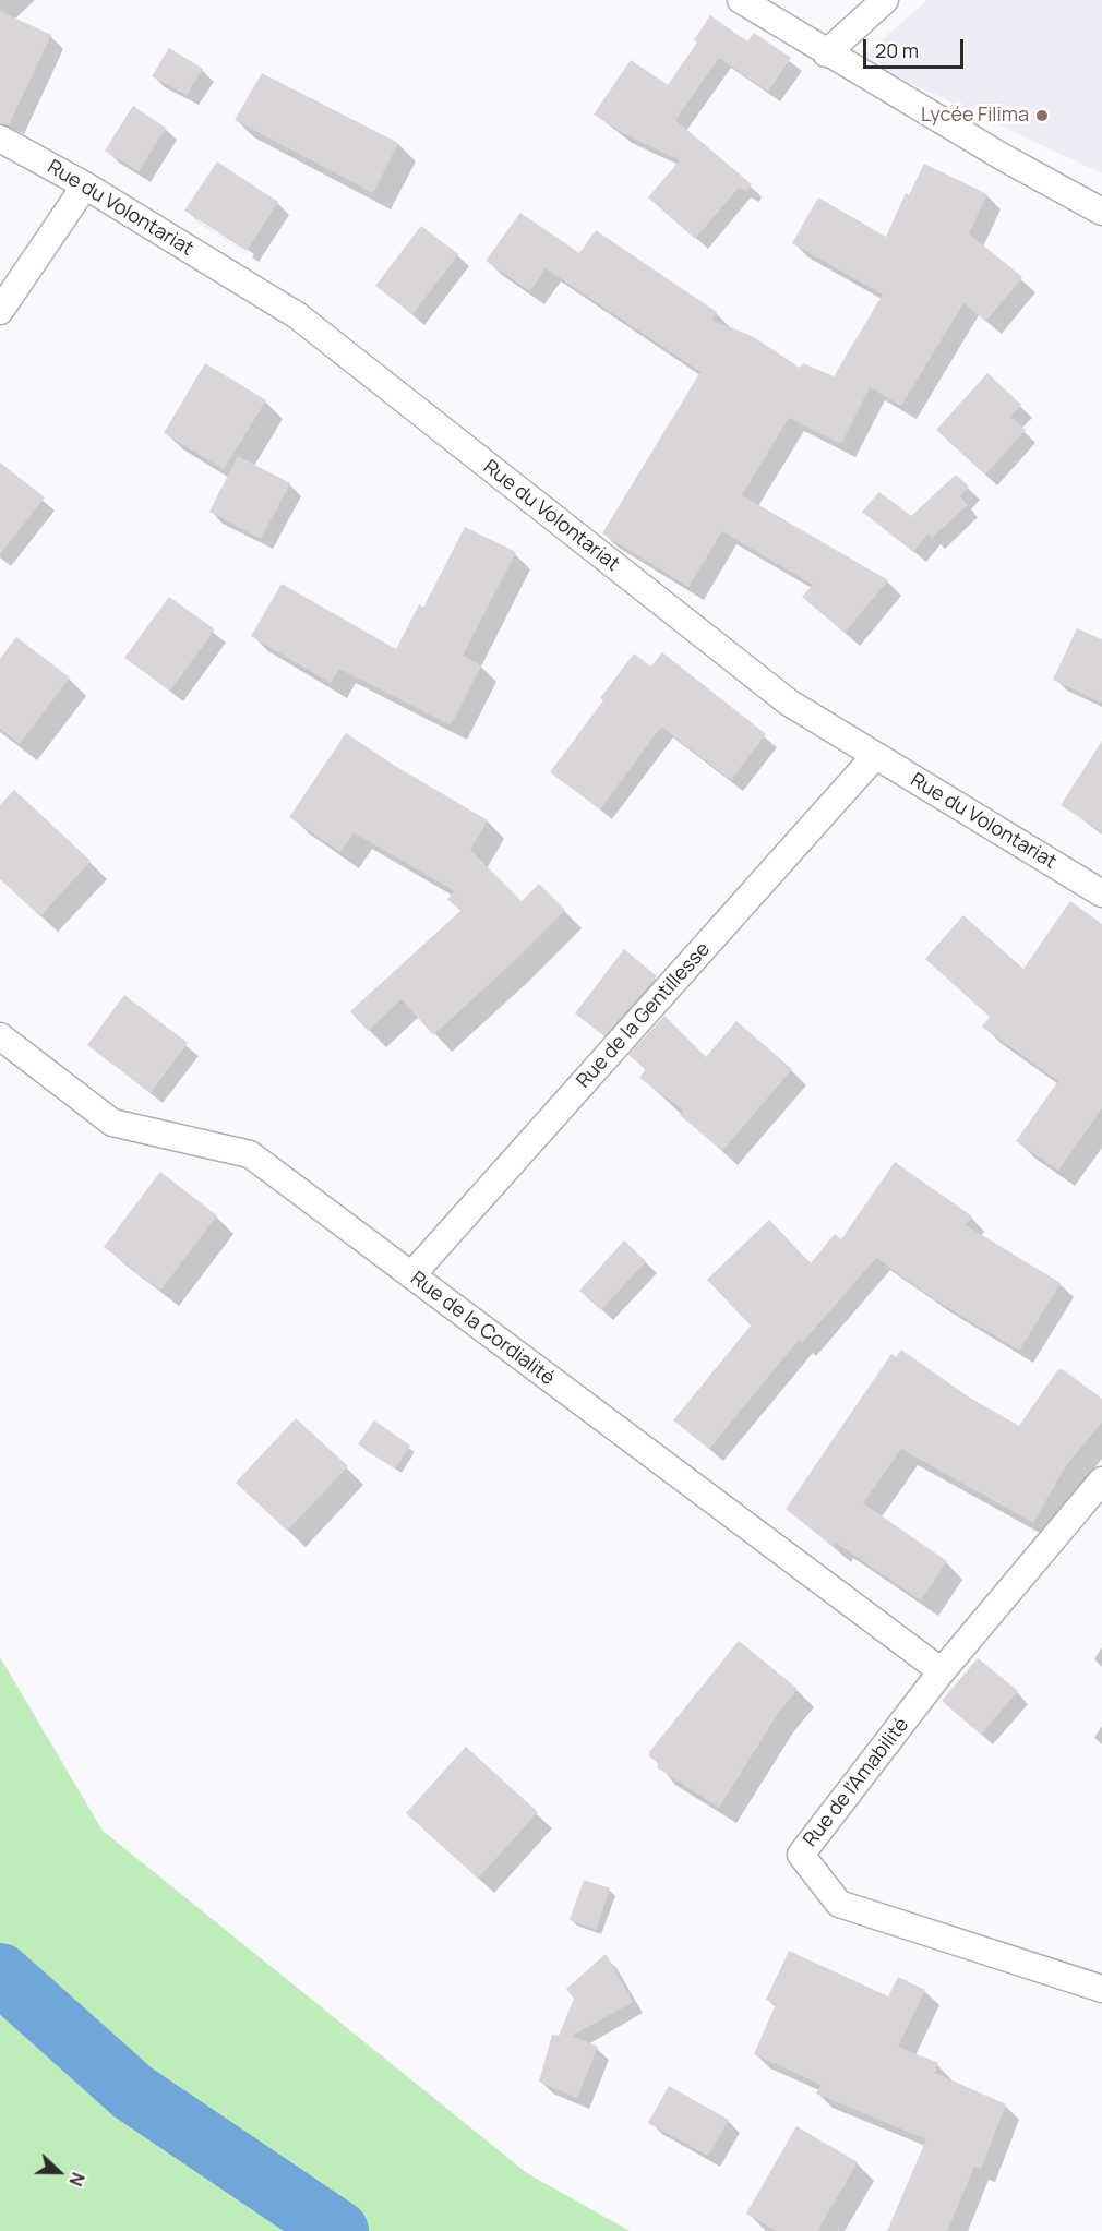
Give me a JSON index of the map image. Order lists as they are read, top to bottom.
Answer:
{
  "streets": {
    "street": [
      "Rue du Volontariat",
      "Rue de la Gentillesse",
      "Rue de la Cordialité",
      "Rue de l'Amabilité"
    ]
  },
  "crossings": [
    ["Rue du Volontariat", "Rue de la Gentillesse"],
    ["Rue de la Gentillesse", "Rue de la Cordialité"],
    ["Rue de la Cordialité", "Rue de l'Amabilité"]
  ],
  "places": ["Lycée Filima"],
  "scale_bar": "20 m",
  "north": "right"
}
